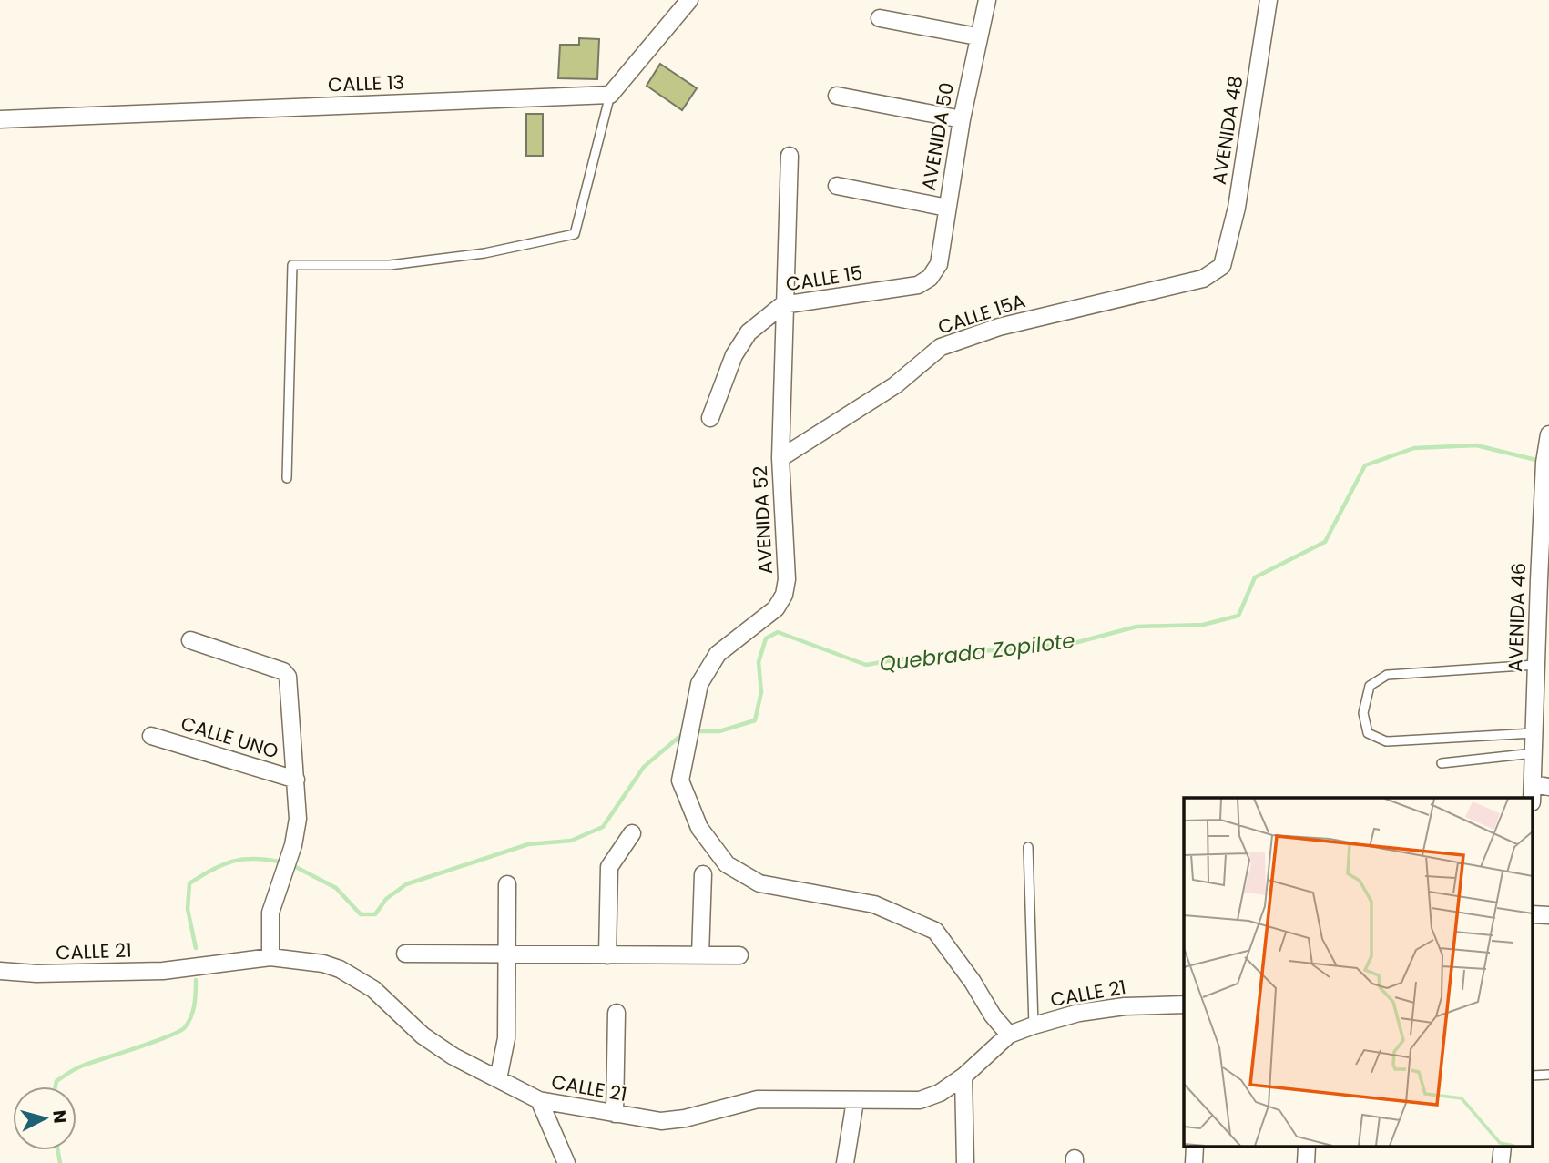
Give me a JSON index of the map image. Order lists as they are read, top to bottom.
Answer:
{
  "streets": {
    "street": [
      "CALLE 13",
      "AVENIDA 48",
      "AVENIDA 50",
      "CALLE 15",
      "CALLE 15A",
      "AVENIDA 52",
      "AVENIDA 46",
      "CALLE UNO",
      "CALLE 21"
    ]
  },
  "crossings": [
    ["AVENIDA 48", "CALLE 15A"],
    ["AVENIDA 50", "CALLE 15"],
    ["CALLE 15", "AVENIDA 52"],
    ["CALLE 15A", "AVENIDA 52"],
    ["AVENIDA 52", "CALLE 21"]
  ],
  "water": ["Quebrada Zopilote"],
  "north": "right"
}
